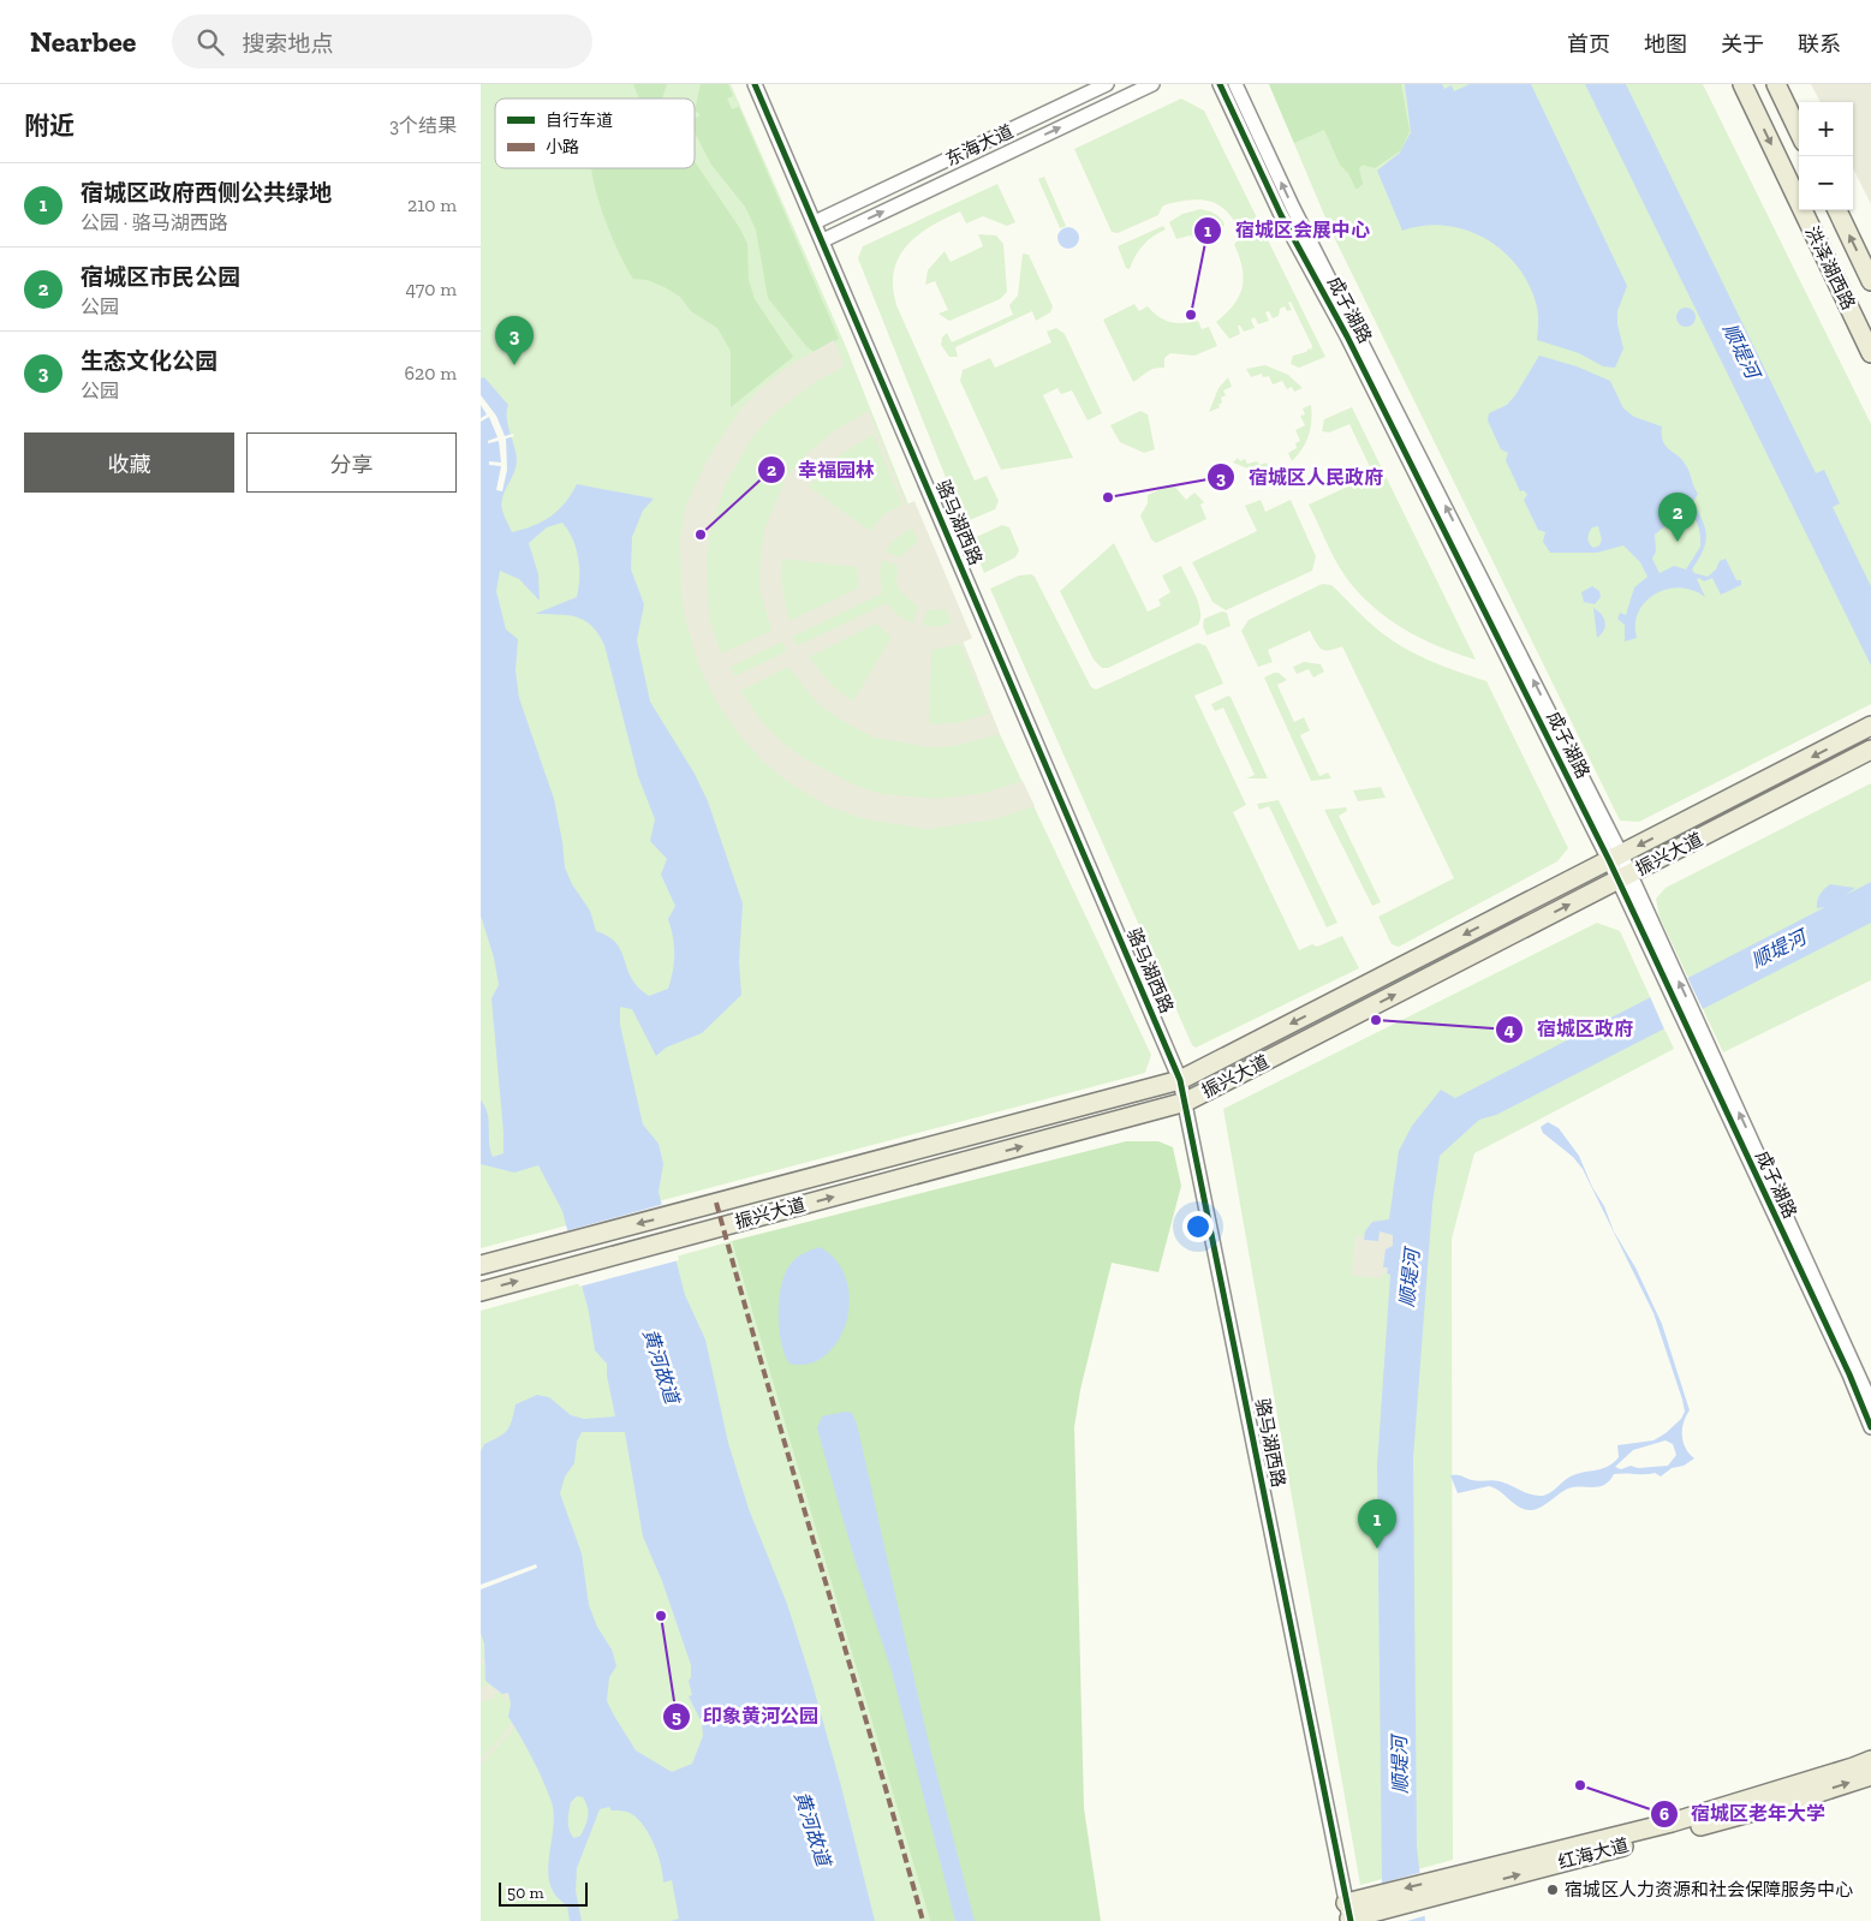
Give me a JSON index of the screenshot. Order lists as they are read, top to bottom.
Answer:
{
  "streets": {
    "main road": ["洪泽湖西路", "振兴大道", "红海大道"],
    "street": ["东海大道", "成子湖路", "骆马湖西路"]
  },
  "crossings": [
    ["东海大道", "骆马湖西路"],
    ["成子湖路", "振兴大道"],
    ["骆马湖西路", "振兴大道"]
  ],
  "water": ["顺堤河", "黄河故道"],
  "places": [
    "宿城区会展中心",
    "宿城区人民政府",
    "幸福园林",
    "宿城区政府",
    "印象黄河公园",
    "宿城区老年大学",
    "宿城区人力资源和社会保障服务中心"
  ],
  "legend": ["自行车道", "小路"],
  "scale_bar": "50 m",
  "page": {
    "header": "Nearbee",
    "search": "搜索地点",
    "nav": [
      "首页",
      "地图",
      "关于",
      "联系"
    ],
    "heading": ["附近", "3个结果"],
    "map_buttons": ["+", "−"],
    "list": [
      {
        "mark": "1",
        "name": "宿城区政府西侧公共绿地",
        "note": "公园 · 骆马湖西路",
        "value": "210 m"
      },
      {
        "mark": "2",
        "name": "宿城区市民公园",
        "note": "公园",
        "value": "470 m"
      },
      {
        "mark": "3",
        "name": "生态文化公园",
        "note": "公园",
        "value": "620 m"
      }
    ],
    "pins": ["3", "2", "1"],
    "buttons": ["收藏", "分享"],
    "scale": "50 m"
  }
}
